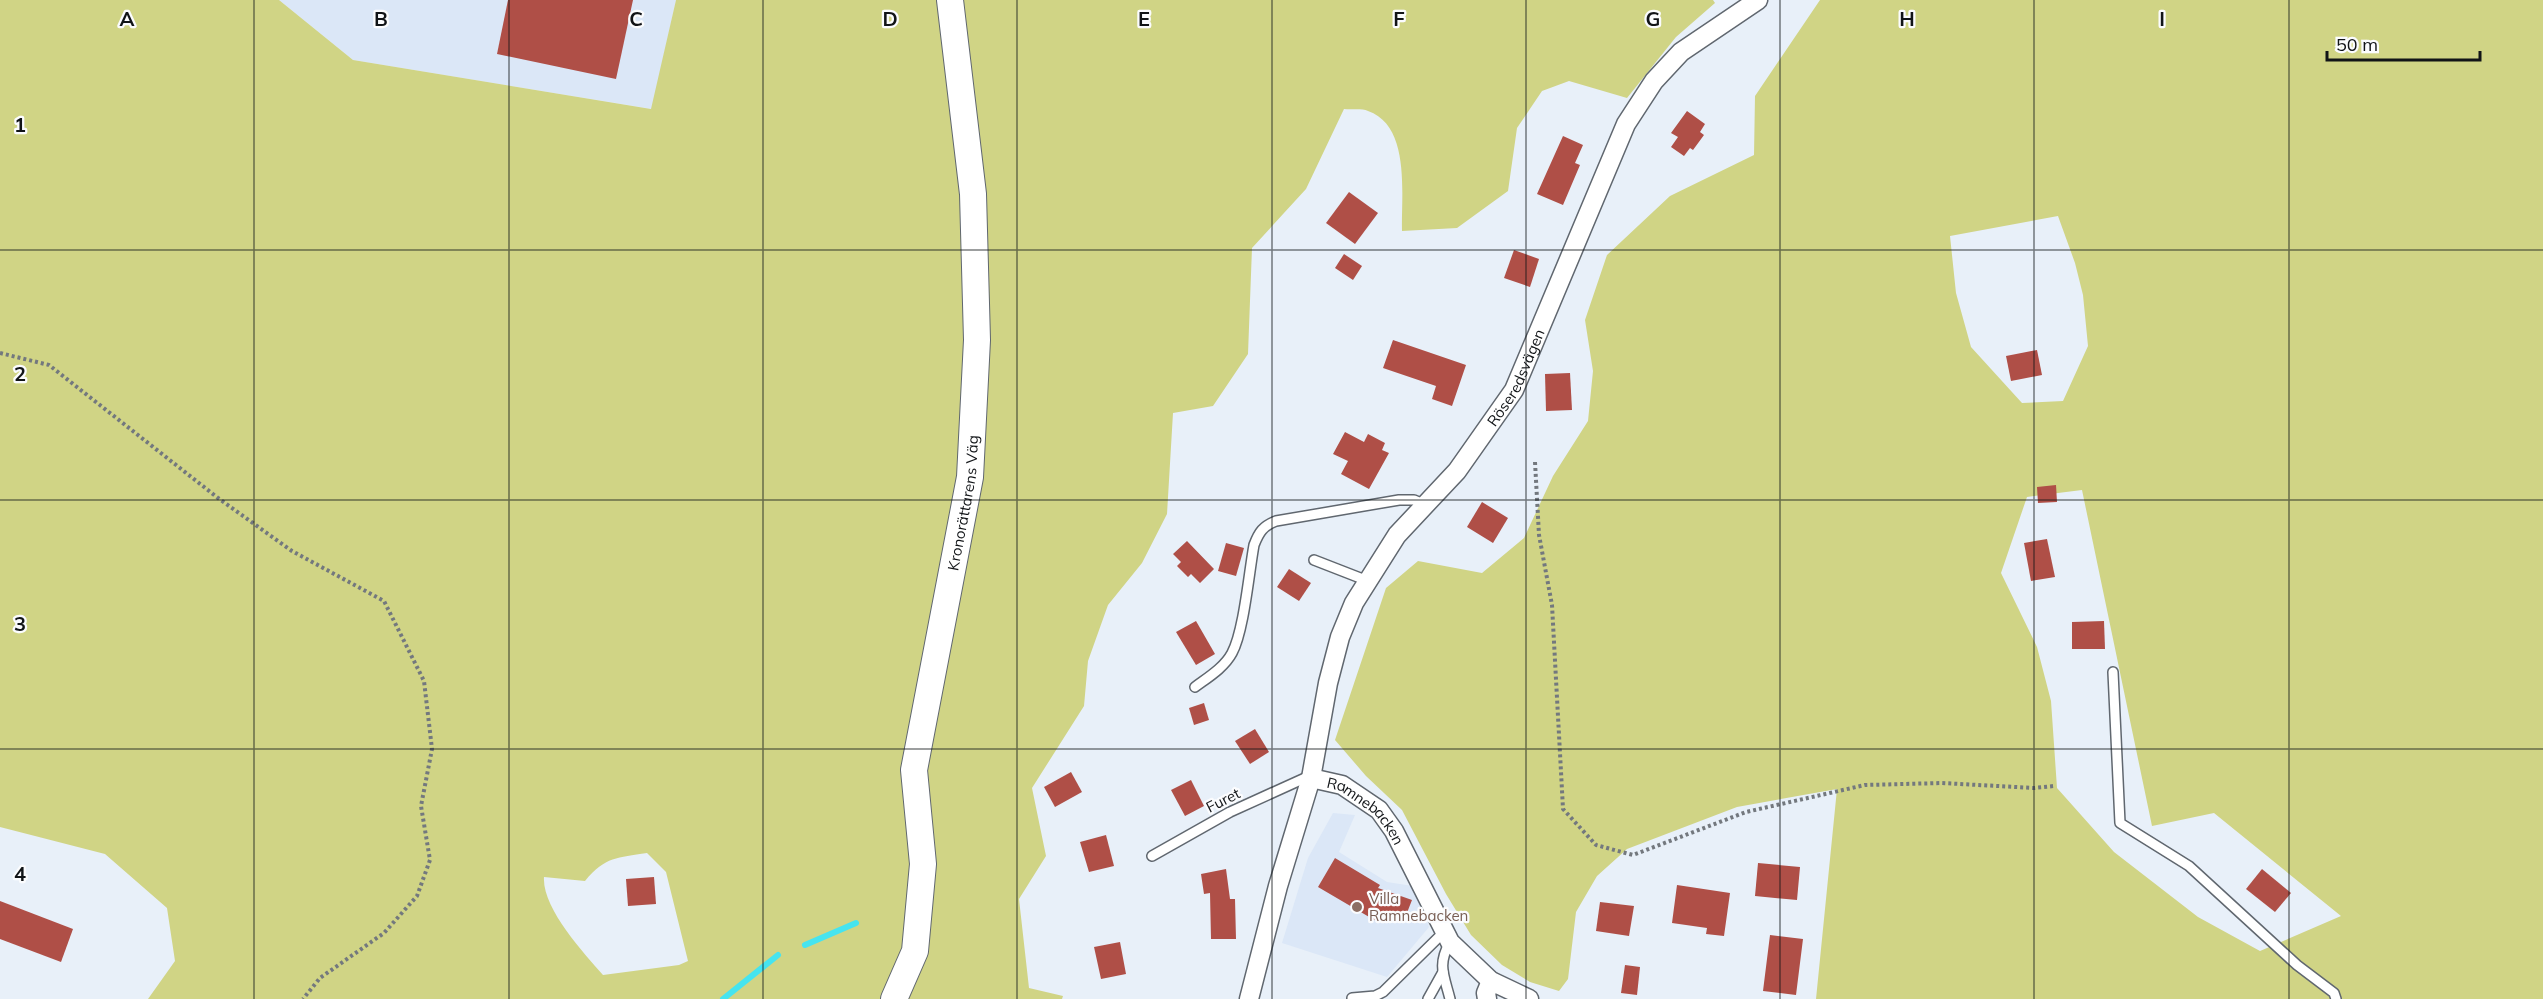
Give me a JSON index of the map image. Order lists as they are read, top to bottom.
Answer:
{
  "streets": {
    "street": ["Röseredsvägen", "Kronorättarens Väg", "Ramnebacken"],
    "lane": ["Furet"]
  },
  "crossings": [
    ["Röseredsvägen", "Furet"],
    ["Röseredsvägen", "Ramnebacken"],
    ["Furet", "Ramnebacken"]
  ],
  "places": ["Villa Ramnebacken"],
  "scale_bar": "50 m",
  "grid": {
    "columns": [
      "A",
      "B",
      "C",
      "D",
      "E",
      "F",
      "G",
      "H",
      "I"
    ],
    "rows": [
      "1",
      "2",
      "3",
      "4"
    ]
  }
}
